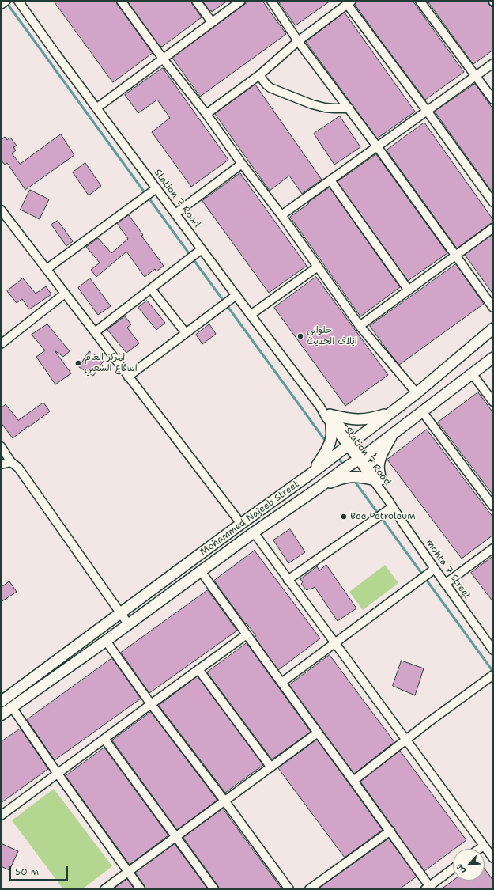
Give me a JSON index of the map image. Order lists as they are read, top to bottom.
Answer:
{
  "streets": {
    "main road": ["Mohammed Najeeb Street"],
    "street": ["Station 7 Road", "mohta 7 Street"]
  },
  "crossings": [
    ["Station 7 Road", "Mohammed Najeeb Street"],
    ["Station 7 Road", "mohta 7 Street"]
  ],
  "places": ["حلواني ايلاف الحديث", "المركز العام الدفاع الشعبي", "Bee Petroleum"],
  "scale_bar": "50 m",
  "north": "bottom left"
}
